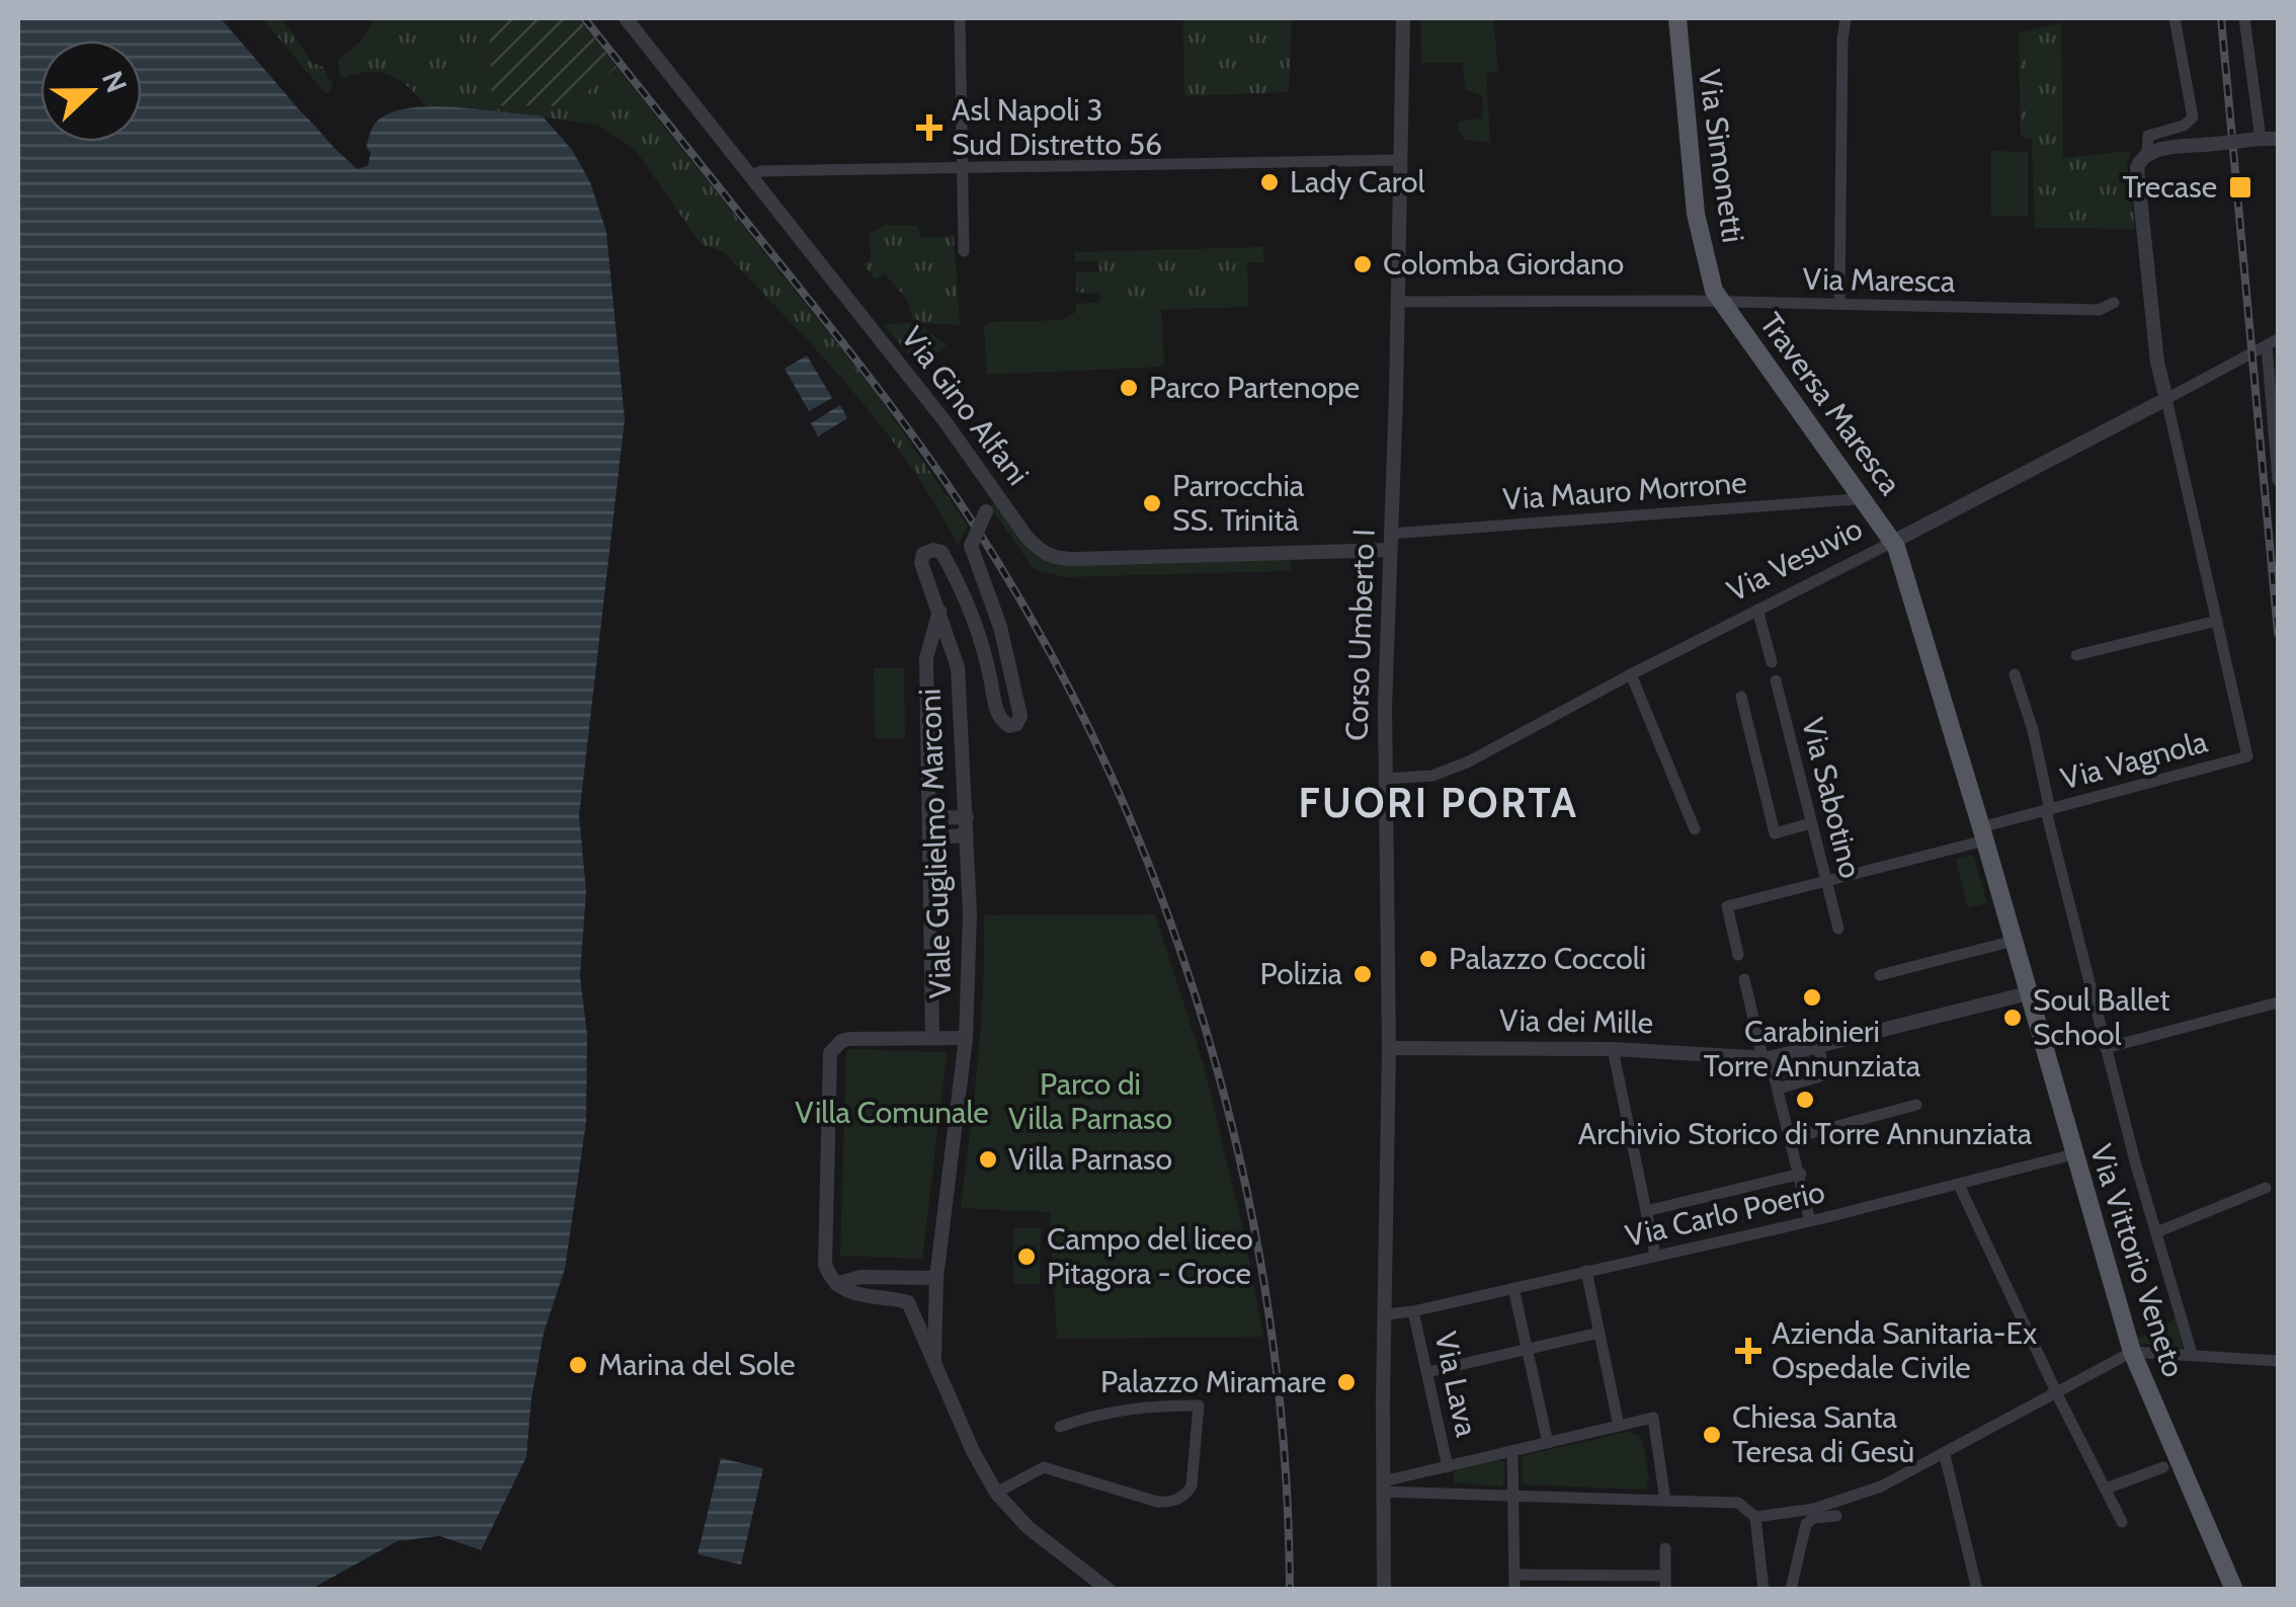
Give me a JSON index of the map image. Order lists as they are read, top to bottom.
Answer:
{
  "streets": {
    "main road": ["Via Simonetti", "Traversa Maresca", "Via Vittorio Veneto"],
    "street": [
      "Via Maresca",
      "Via Gino Alfani",
      "Via Mauro Morrone",
      "Via Vesuvio",
      "Corso Umberto I",
      "Via Vagnola",
      "Via Sabotino",
      "Viale Guglielmo Marconi",
      "Via dei Mille",
      "Via Carlo Poerio",
      "Via Lava"
    ]
  },
  "crossings": [
    ["Via Simonetti", "Via Maresca"],
    ["Via Simonetti", "Traversa Maresca"],
    ["Via Maresca", "Traversa Maresca"],
    ["Via Maresca", "Corso Umberto I"],
    ["Traversa Maresca", "Via Mauro Morrone"],
    ["Traversa Maresca", "Via Vesuvio"],
    ["Traversa Maresca", "Via Vittorio Veneto"],
    ["Via Gino Alfani", "Corso Umberto I"],
    ["Via Mauro Morrone", "Corso Umberto I"],
    ["Via Vesuvio", "Corso Umberto I"],
    ["Via Vesuvio", "Via Vagnola"],
    ["Via Vesuvio", "Via Vittorio Veneto"],
    ["Corso Umberto I", "Via dei Mille"],
    ["Corso Umberto I", "Via Carlo Poerio"],
    ["Via dei Mille", "Via Vittorio Veneto"],
    ["Via Carlo Poerio", "Via Vittorio Veneto"],
    ["Via Carlo Poerio", "Via Lava"]
  ],
  "districts": ["FUORI PORTA"],
  "parks": ["Parco di Villa Parnaso", "Villa Comunale"],
  "places": {
    "health": ["Asl Napoli 3 Sud Distretto 56", "Azienda Sanitaria-Ex Ospedale Civile"],
    "other": [
      "Lady Carol",
      "Colomba Giordano",
      "Parco Partenope",
      "Parrocchia SS. Trinità",
      "Palazzo Coccoli",
      "Polizia",
      "Carabinieri Torre Annunziata",
      "Soul Ballet School",
      "Archivio Storico di Torre Annunziata",
      "Villa Parnaso",
      "Campo del liceo Pitagora - Croce",
      "Marina del Sole",
      "Palazzo Miramare",
      "Chiesa Santa Teresa di Gesù"
    ],
    "transit": ["Trecase"]
  },
  "north": "right"
}
